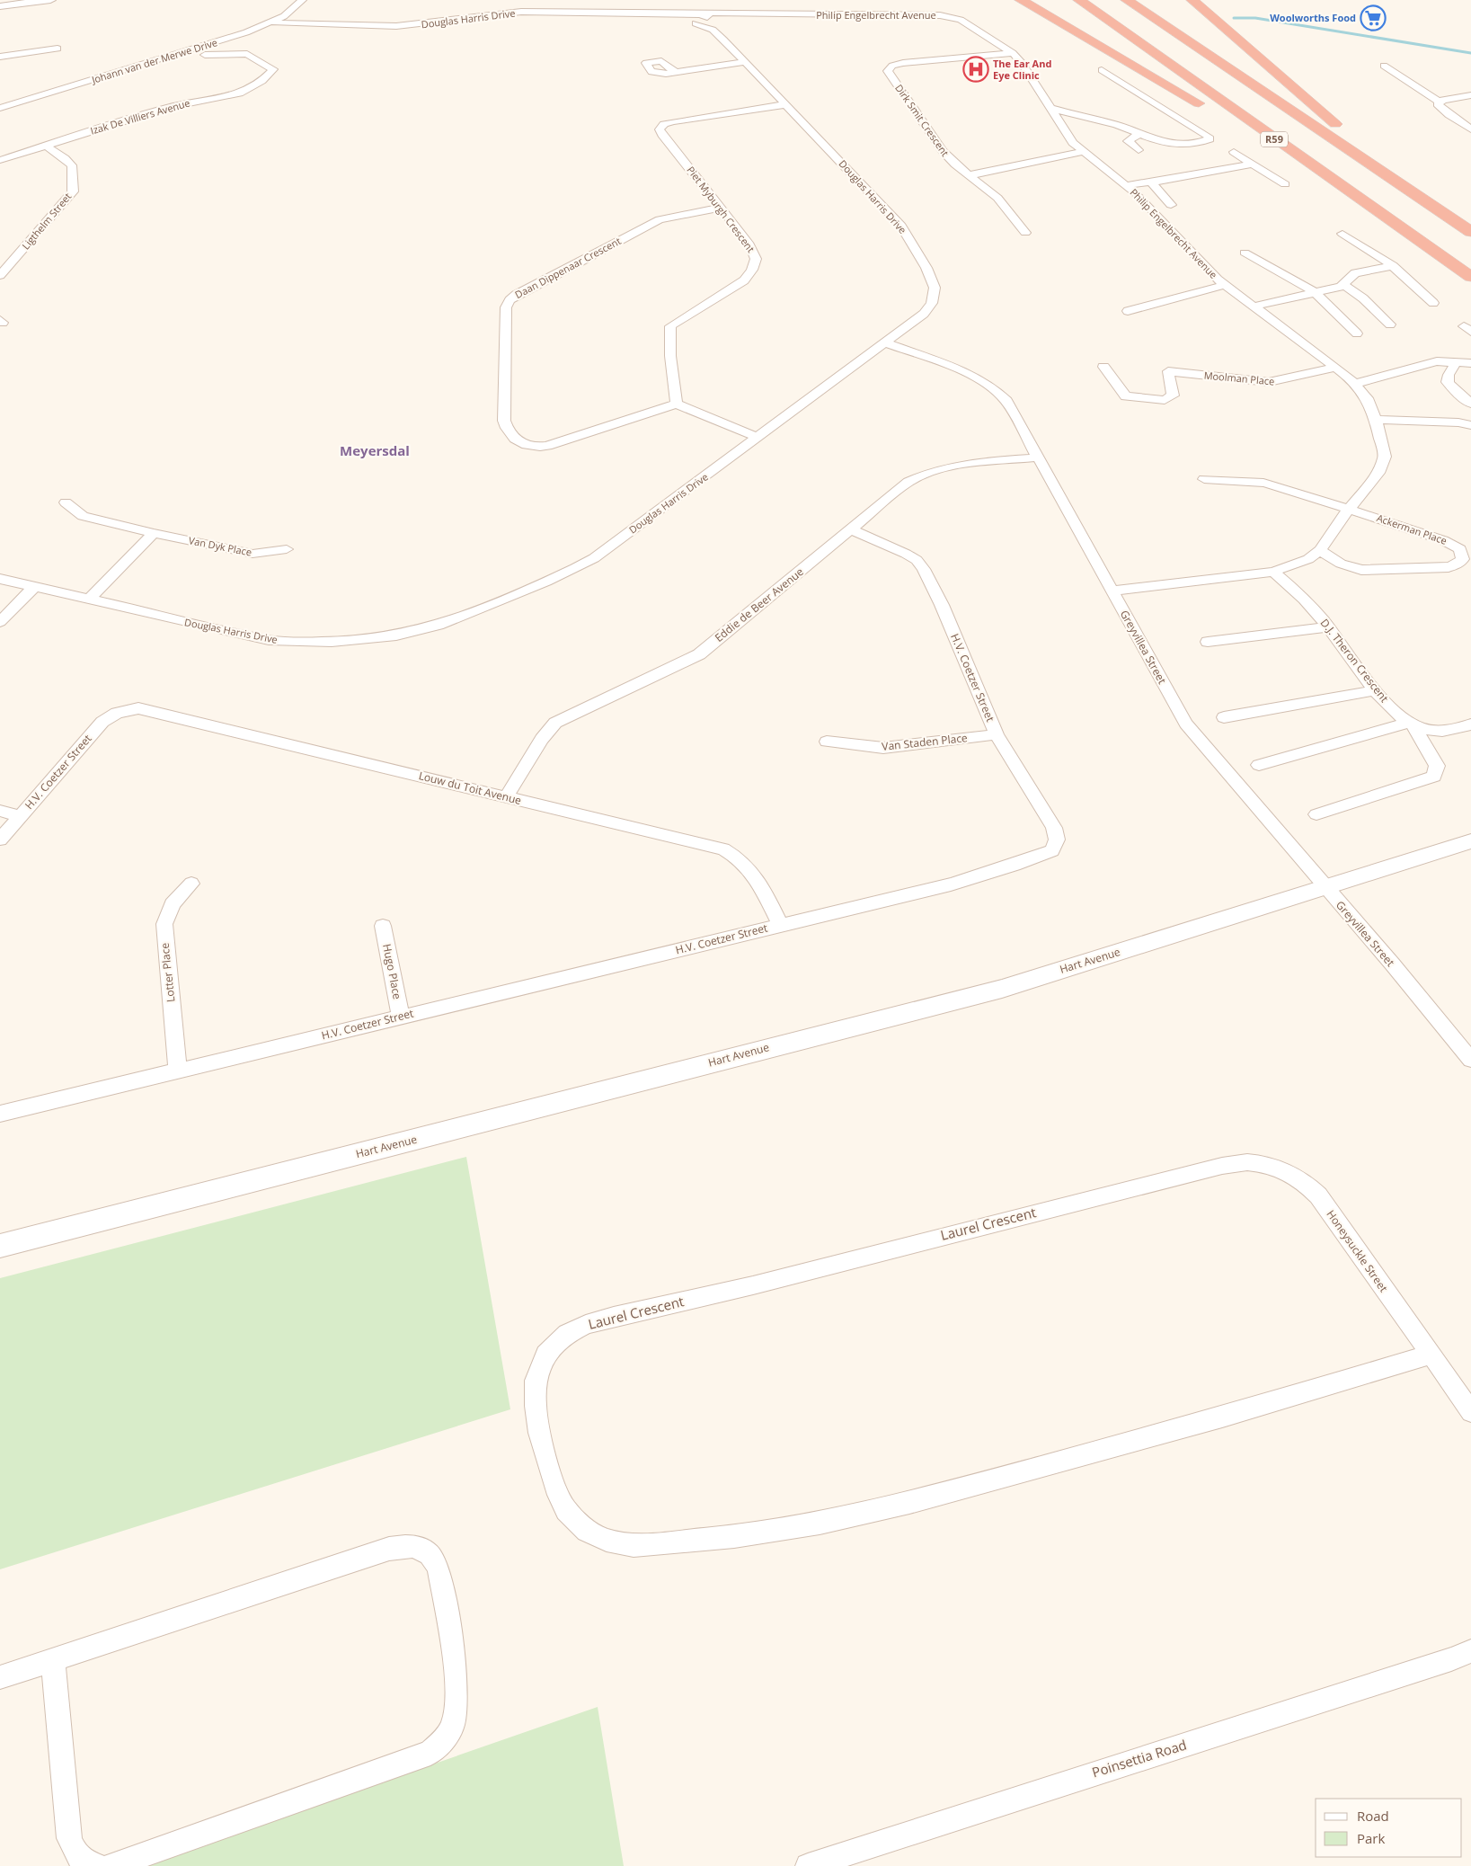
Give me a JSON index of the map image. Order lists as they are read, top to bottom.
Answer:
{
  "streets": {
    "highway": ["R59"],
    "street": [
      "Philip Engelbrecht Avenue",
      "Douglas Harris Drive",
      "Johann van der Merwe Drive",
      "Izak De Villiers Avenue",
      "Dirk Smit Crescent",
      "Piet Myburgh Crescent",
      "Ligthelm Street",
      "Daan Dippenaar Crescent",
      "Moolman Place",
      "Ackerman Place",
      "Van Dyk Place",
      "Eddie de Beer Avenue",
      "Greyvillea Street",
      "D.J. Theron Crescent",
      "H.V. Coetzer Street",
      "Van Staden Place",
      "Louw du Toit Avenue",
      "Hart Avenue",
      "Hugo Place",
      "Lotter Place",
      "Laurel Crescent",
      "Honeysuckle Street",
      "Poinsettia Road"
    ]
  },
  "crossings": [
    ["Philip Engelbrecht Avenue", "Dirk Smit Crescent"],
    ["Philip Engelbrecht Avenue", "Moolman Place"],
    ["Philip Engelbrecht Avenue", "Ackerman Place"],
    ["Philip Engelbrecht Avenue", "Greyvillea Street"],
    ["Philip Engelbrecht Avenue", "D.J. Theron Crescent"],
    ["Douglas Harris Drive", "Johann van der Merwe Drive"],
    ["Douglas Harris Drive", "Piet Myburgh Crescent"],
    ["Douglas Harris Drive", "Greyvillea Street"],
    ["Johann van der Merwe Drive", "Izak De Villiers Avenue"],
    ["Izak De Villiers Avenue", "Ligthelm Street"],
    ["Piet Myburgh Crescent", "Daan Dippenaar Crescent"],
    ["Eddie de Beer Avenue", "Greyvillea Street"],
    ["Eddie de Beer Avenue", "H.V. Coetzer Street"],
    ["Eddie de Beer Avenue", "Louw du Toit Avenue"],
    ["Greyvillea Street", "Hart Avenue"],
    ["H.V. Coetzer Street", "Van Staden Place"],
    ["H.V. Coetzer Street", "Louw du Toit Avenue"],
    ["H.V. Coetzer Street", "Hugo Place"],
    ["H.V. Coetzer Street", "Lotter Place"],
    ["Laurel Crescent", "Honeysuckle Street"]
  ],
  "districts": ["Meyersdal"],
  "places": {
    "supermarket": ["Woolworths Food"],
    "hospital": ["The Ear And Eye Clinic"]
  },
  "legend": ["Road", "Park"]
}
